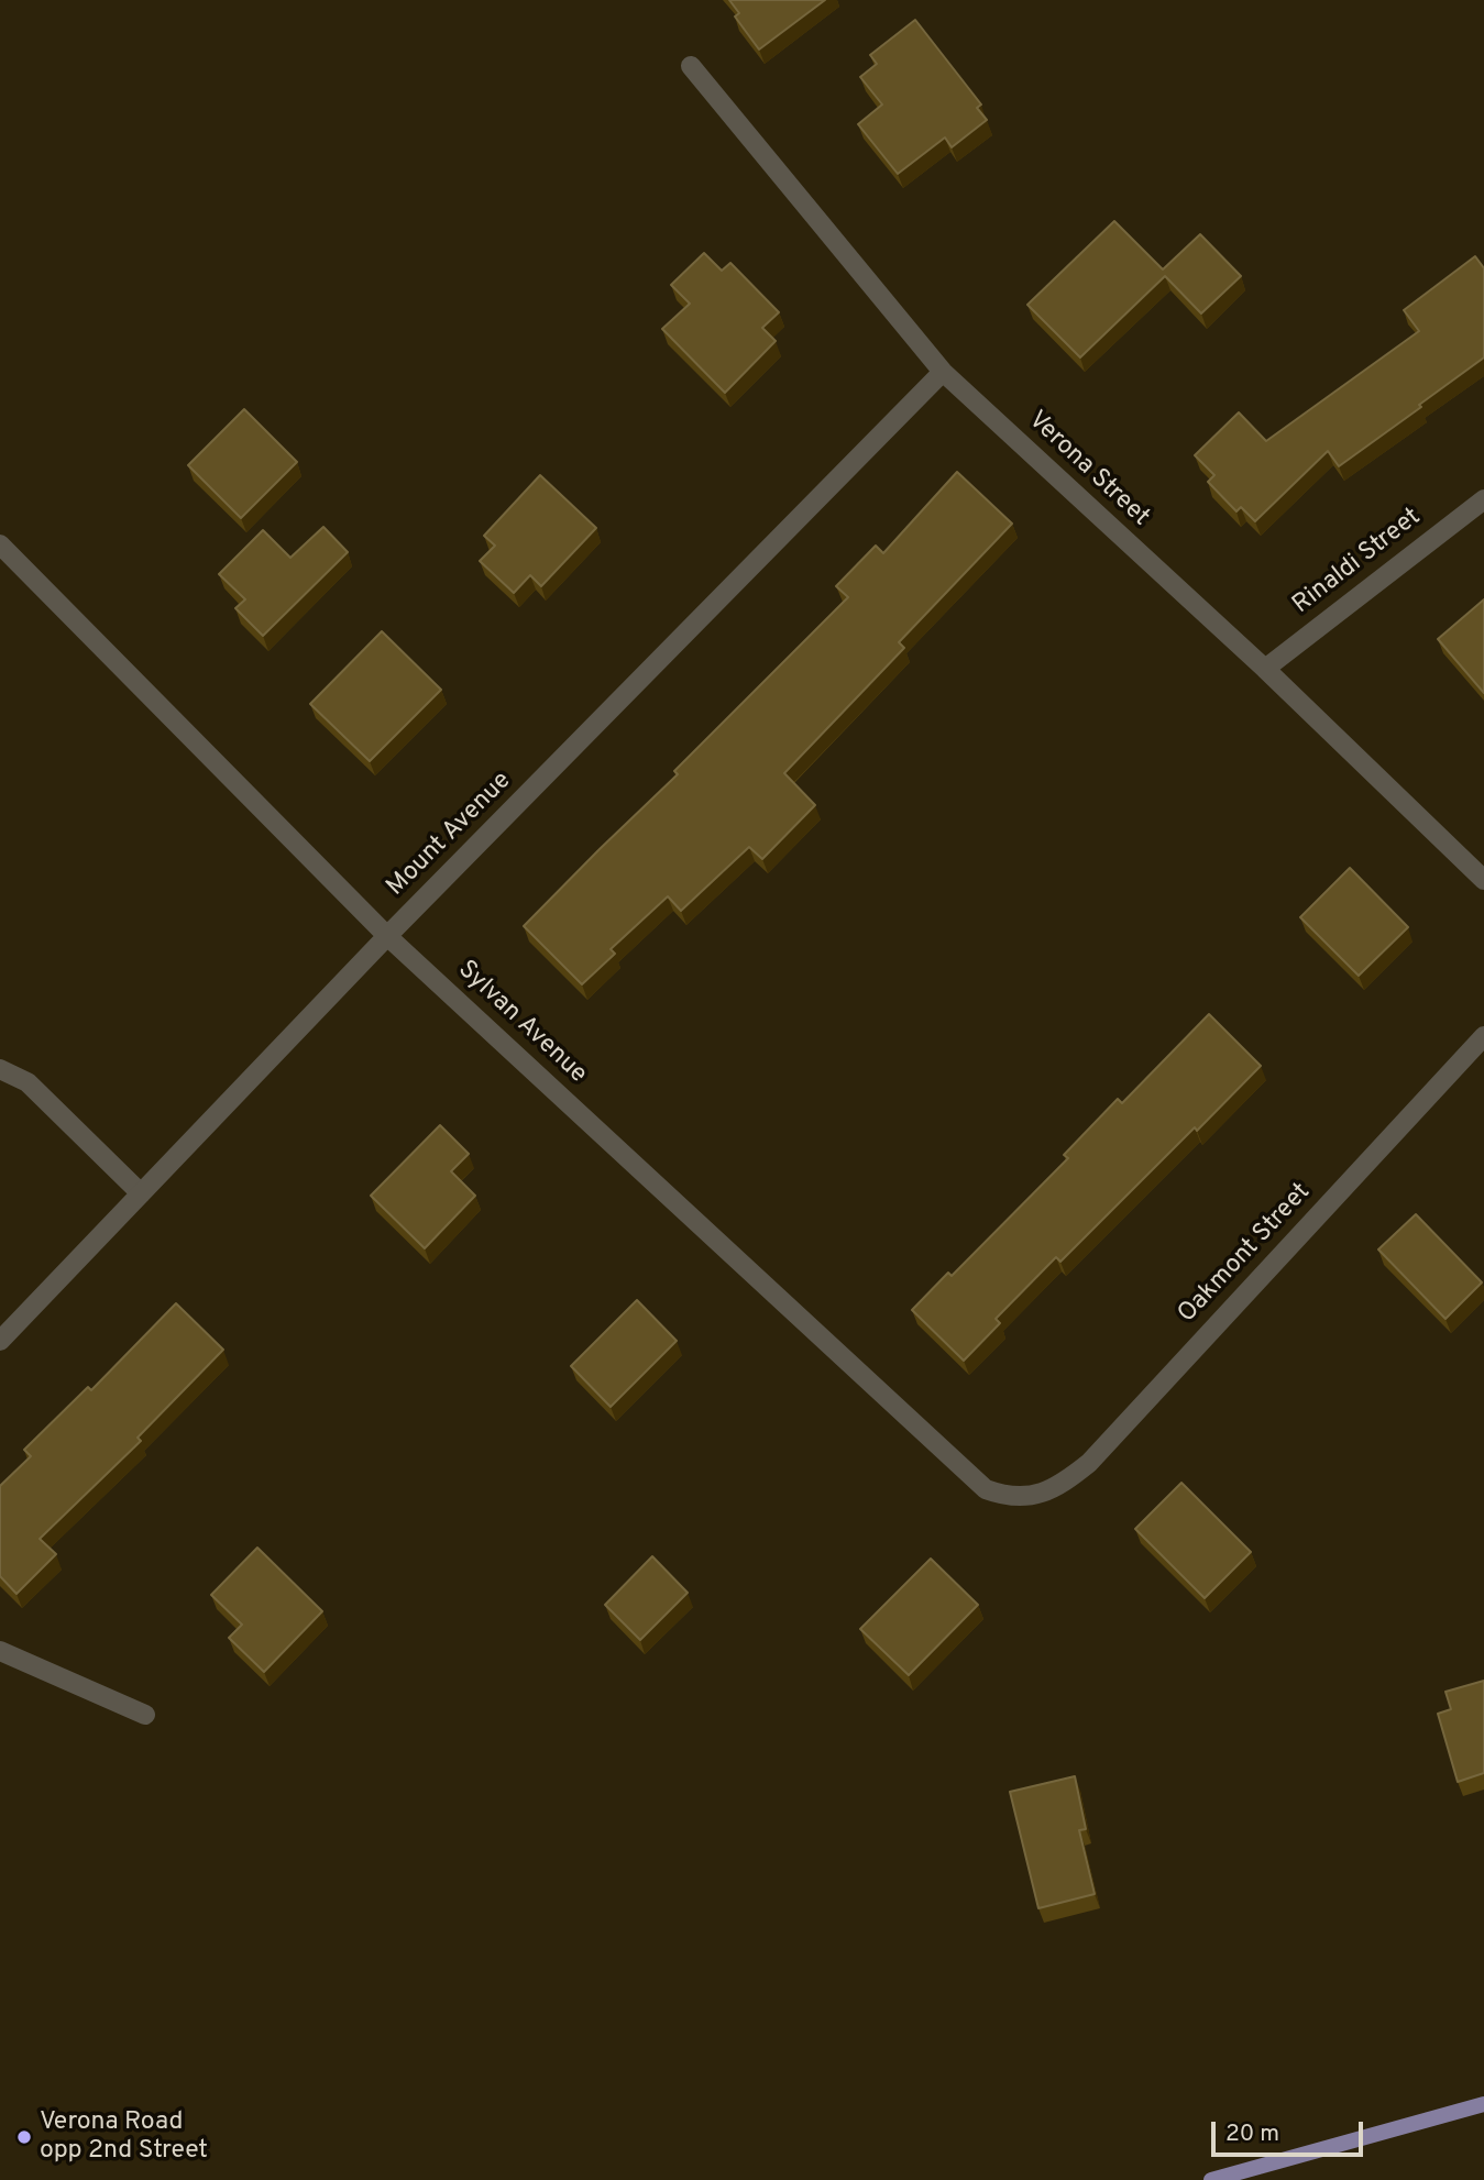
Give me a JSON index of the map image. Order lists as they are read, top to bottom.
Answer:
{
  "streets": {
    "street": [
      "Verona Street",
      "Rinaldi Street",
      "Mount Avenue",
      "Sylvan Avenue",
      "Oakmont Street"
    ]
  },
  "crossings": [
    ["Verona Street", "Rinaldi Street"],
    ["Verona Street", "Mount Avenue"],
    ["Mount Avenue", "Sylvan Avenue"],
    ["Sylvan Avenue", "Oakmont Street"]
  ],
  "places": ["Verona Road opp 2nd Street"],
  "scale_bar": "20 m"
}
